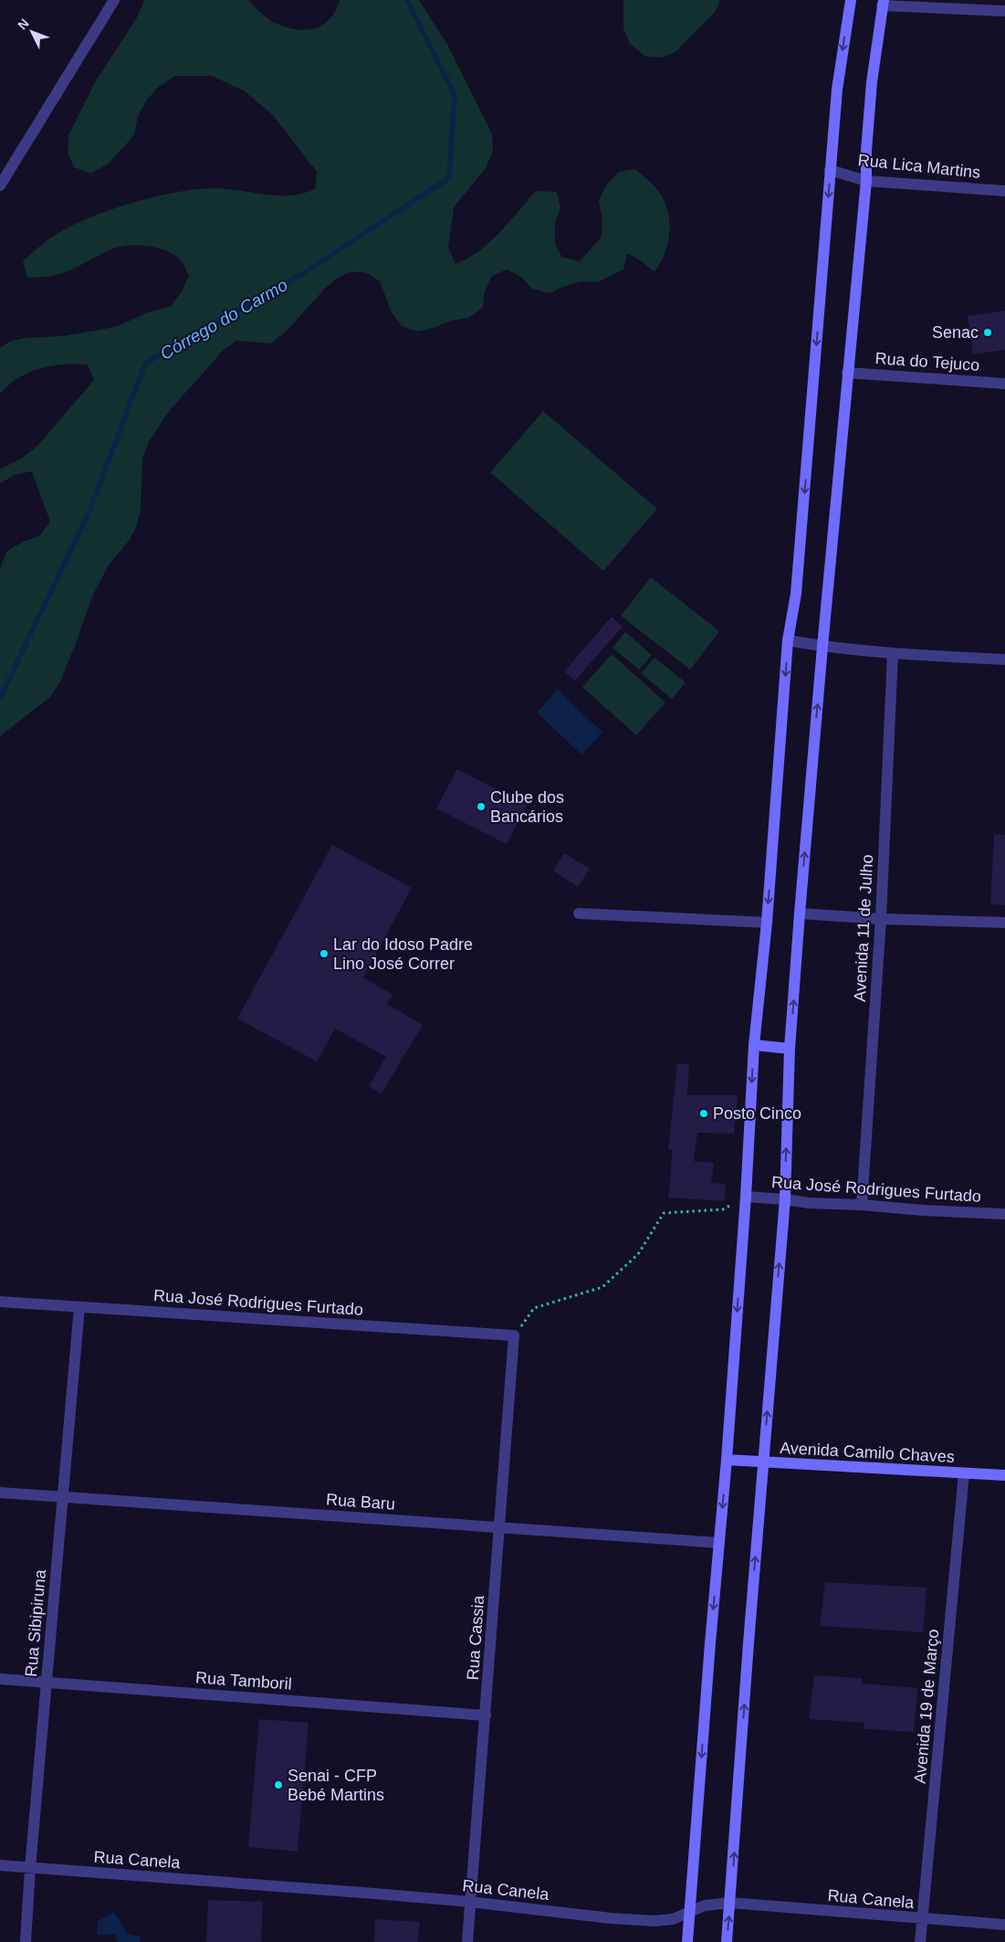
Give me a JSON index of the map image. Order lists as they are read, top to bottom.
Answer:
{
  "streets": {
    "main road": ["Avenida Camilo Chaves"],
    "street": [
      "Rua Lica Martins",
      "Rua do Tejuco",
      "Avenida 11 de Julho",
      "Rua José Rodrigues Furtado",
      "Rua Baru",
      "Rua Sibipiruna",
      "Rua Cassia",
      "Rua Tamboril",
      "Avenida 19 de Março",
      "Rua Canela"
    ]
  },
  "crossings": [
    ["Avenida 11 de Julho", "Rua José Rodrigues Furtado"],
    ["Rua José Rodrigues Furtado", "Rua Sibipiruna"],
    ["Rua José Rodrigues Furtado", "Rua Cassia"],
    ["Avenida Camilo Chaves", "Avenida 19 de Março"],
    ["Rua Baru", "Rua Sibipiruna"],
    ["Rua Baru", "Rua Cassia"],
    ["Rua Sibipiruna", "Rua Tamboril"],
    ["Rua Sibipiruna", "Rua Canela"],
    ["Rua Cassia", "Rua Tamboril"],
    ["Rua Cassia", "Rua Canela"],
    ["Avenida 19 de Março", "Rua Canela"]
  ],
  "water": ["Córrego do Carmo"],
  "places": [
    "Senac",
    "Clube dos Bancários",
    "Lar do Idoso Padre Lino José Correr",
    "Posto Cinco",
    "Senai - CFP Bebé Martins"
  ],
  "north": "top left"
}
